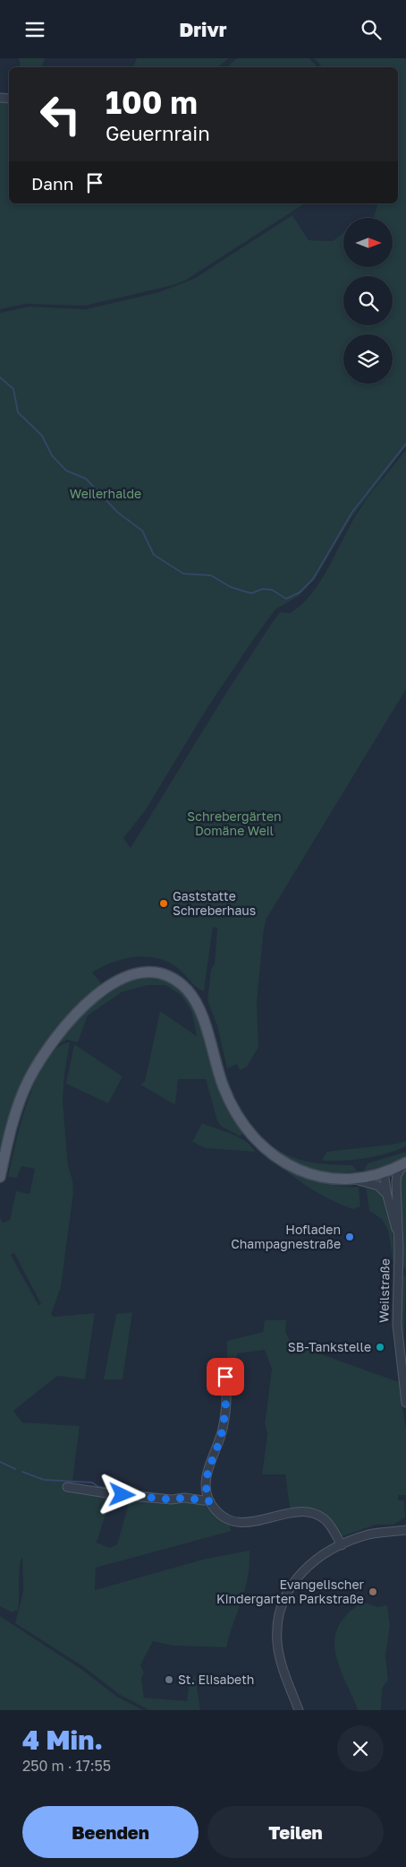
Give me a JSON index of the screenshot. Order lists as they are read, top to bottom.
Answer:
{
  "streets": {
    "main road": ["Weilstraße"]
  },
  "parks": ["Weilerhalde", "Schrebergärten Domäne Weil"],
  "places": [
    "Gaststatte Schreberhaus",
    "Hofladen Champagnestraße",
    "SB-Tankstelle",
    "Evangelischer Kindergarten Parkstraße",
    "St. Elisabeth"
  ],
  "north": "right",
  "page": {
    "header": "Drivr",
    "turn": ["100 m", "Geuernrain"],
    "then": "Dann",
    "heading": ["4 Min.", "250 m · 17:55"],
    "buttons": ["Beenden", "Teilen"]
  }
}
